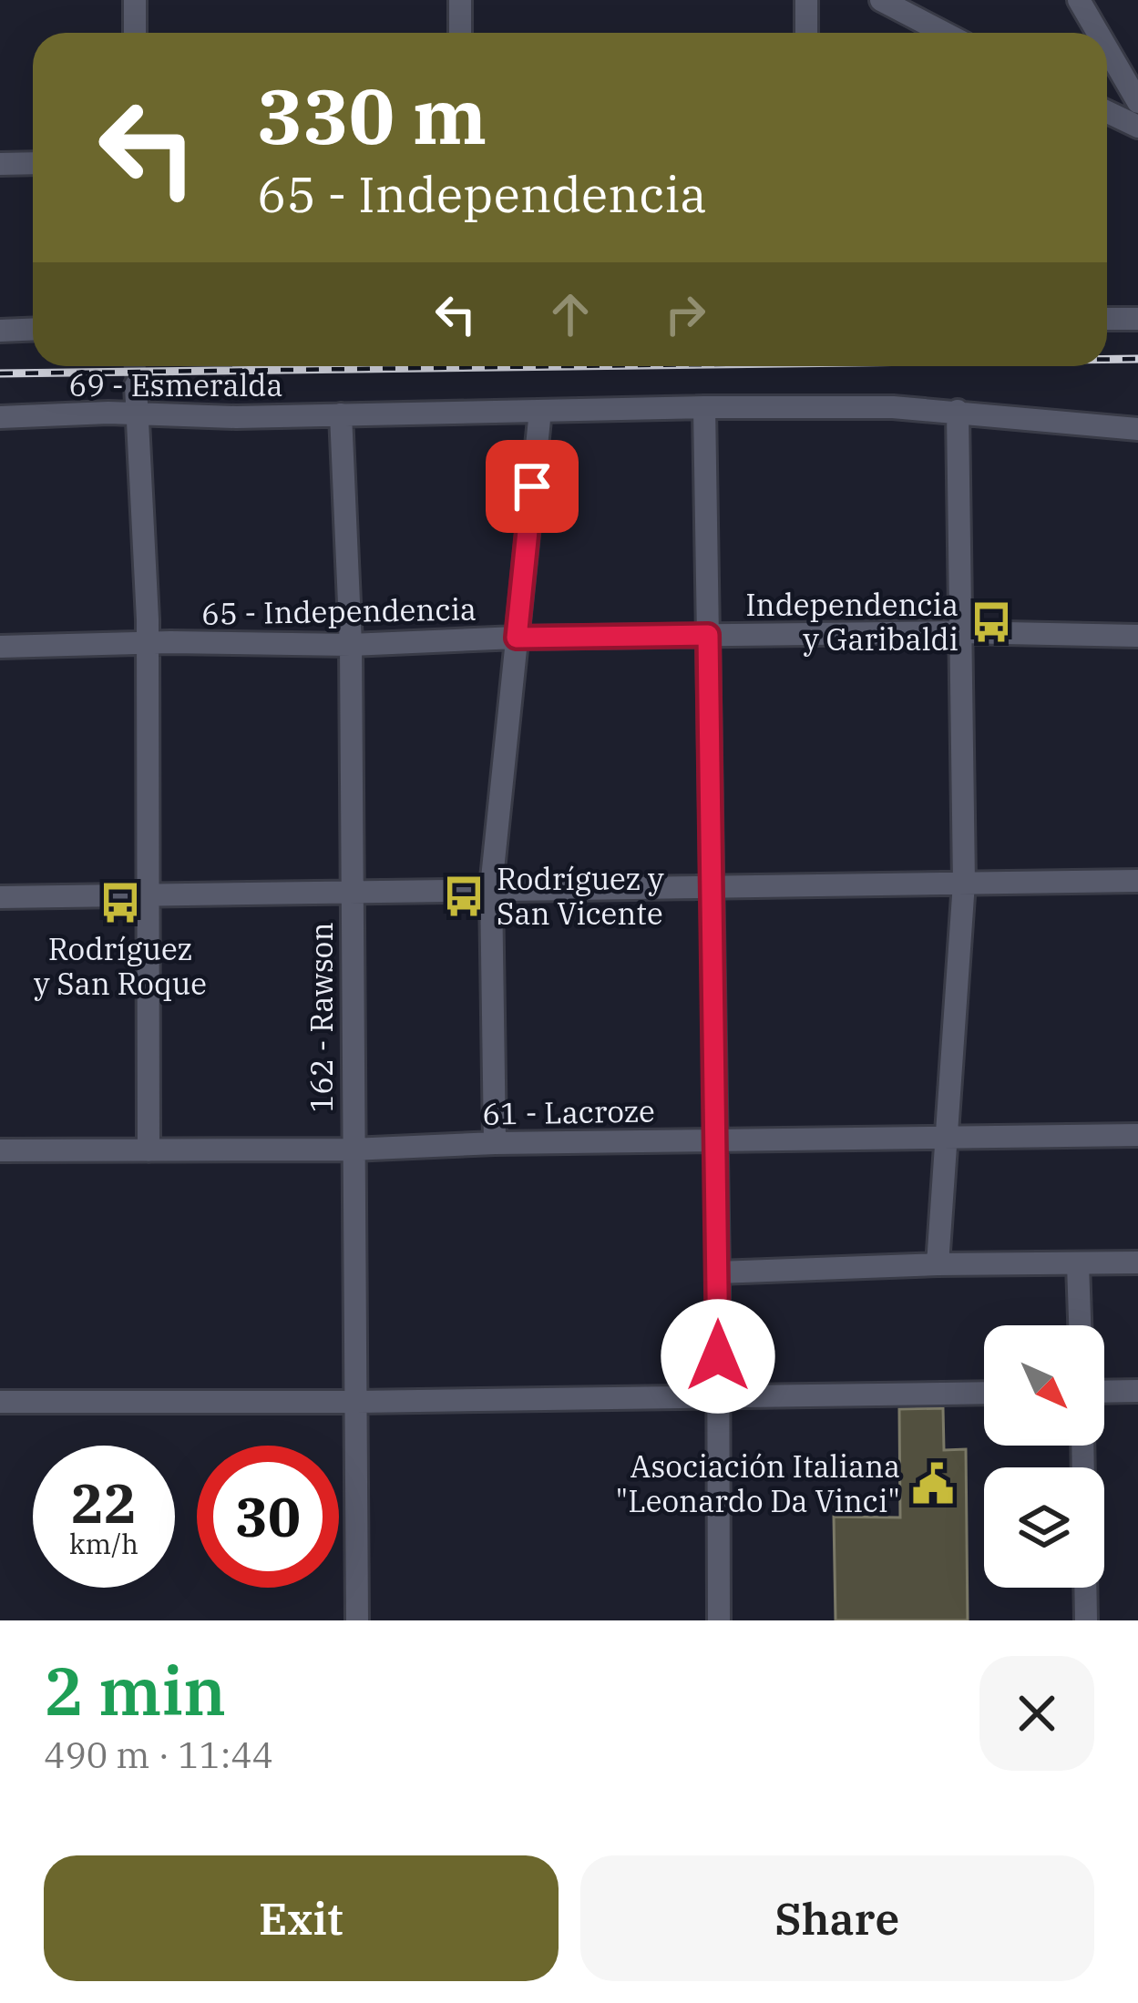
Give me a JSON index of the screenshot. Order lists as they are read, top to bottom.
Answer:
{
  "streets": {
    "street": [
      "69 - Esmeralda",
      "65 - Independencia",
      "162 - Rawson",
      "61 - Lacroze"
    ]
  },
  "crossings": [
    ["69 - Esmeralda", "162 - Rawson"],
    ["65 - Independencia", "162 - Rawson"],
    ["162 - Rawson", "61 - Lacroze"]
  ],
  "places": {
    "bus stop": ["Independencia y Garibaldi", "Rodríguez y San Vicente", "Rodríguez y San Roque"],
    "public building": ["Asociación Italiana \"Leonardo Da Vinci\""]
  },
  "north": "bottom right",
  "page": {
    "turn": ["330 m", "65 - Independencia"],
    "speed": "22 km/h",
    "limit": "30",
    "heading": ["2 min", "490 m · 11:44"],
    "buttons": ["Exit", "Share"]
  }
}
